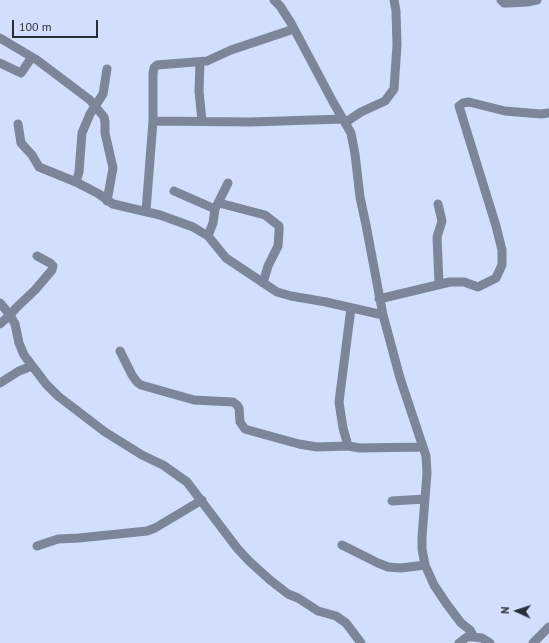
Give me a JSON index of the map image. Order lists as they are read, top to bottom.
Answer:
{
  "scale_bar": "100 m",
  "north": "left"
}
